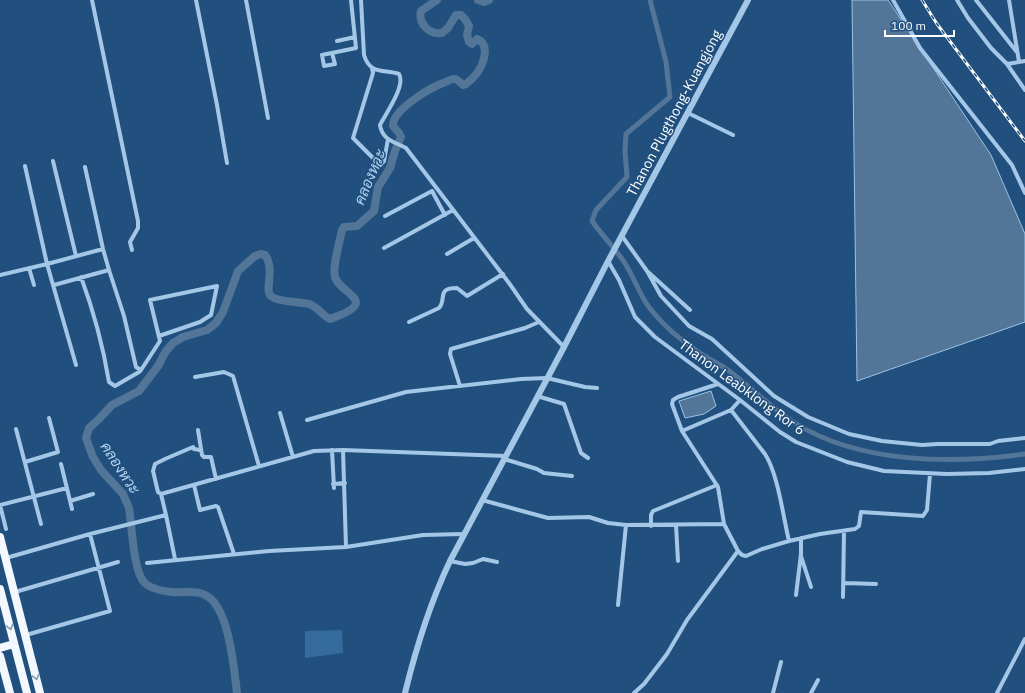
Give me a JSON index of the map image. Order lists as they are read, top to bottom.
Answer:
{
  "streets": {
    "street": ["Thanon Plugthong-Kuangjong", "Thanon Leabklong Ror 6"]
  },
  "crossings": [
    ["Thanon Plugthong-Kuangjong", "Thanon Leabklong Ror 6"]
  ],
  "water": ["คลองหวะ"],
  "scale_bar": "100 m"
}
